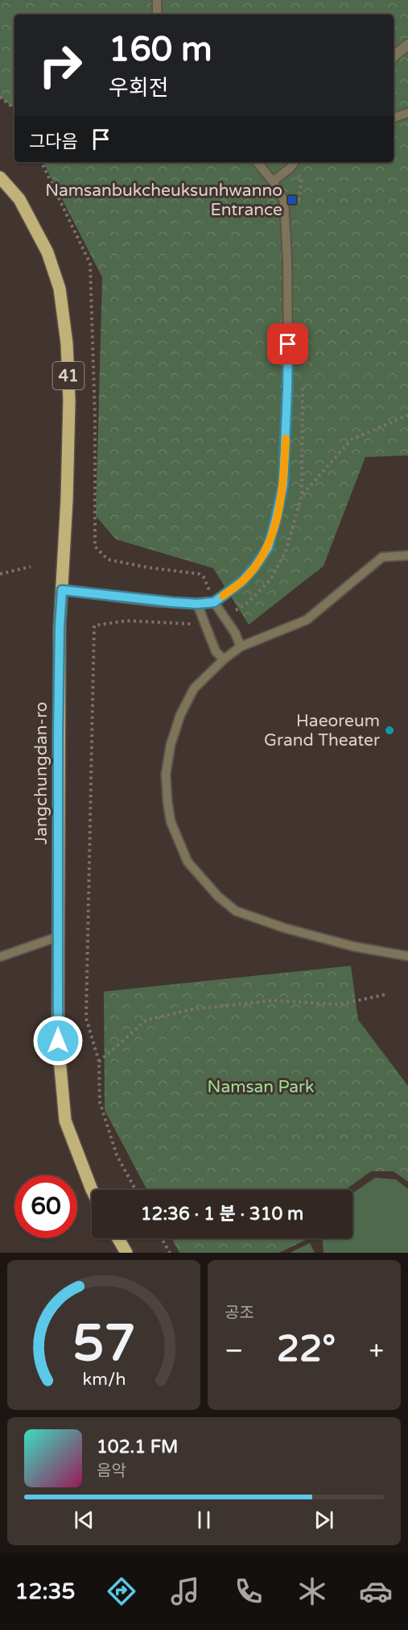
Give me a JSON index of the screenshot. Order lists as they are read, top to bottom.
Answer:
{
  "streets": {
    "main road": ["41", "Jangchungdan-ro"]
  },
  "parks": ["Namsan Park"],
  "places": {
    "transit": ["Namsanbukcheuksunhwanno Entrance"],
    "other": ["Haeoreum Grand Theater"]
  },
  "page": {
    "turn": ["160 m", "우회전"],
    "then": "그다음",
    "limit": "60",
    "trip": "12:36 · 1 분 · 310 m",
    "tile": "공조",
    "heat": ["−", "22°", "+"],
    "song": ["102.1 FM", "음악"],
    "tabs": "12:35",
    "gauge": ["57", "km/h"]
  }
}
